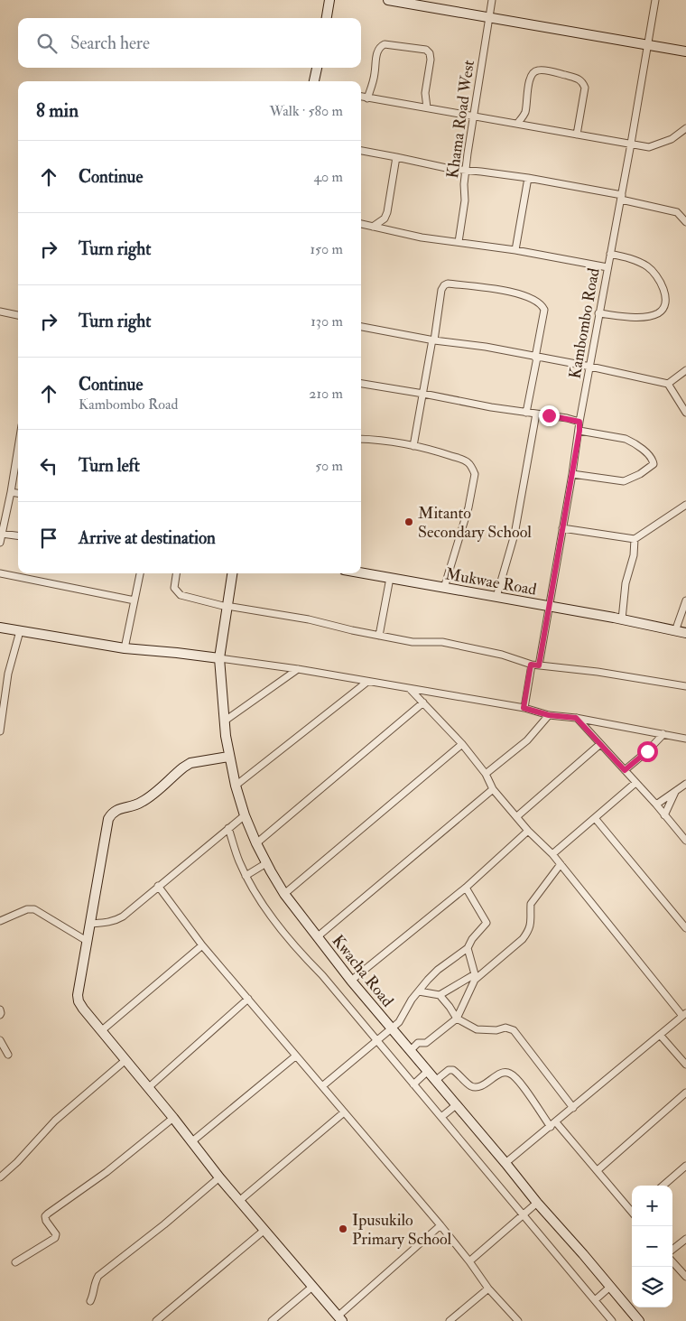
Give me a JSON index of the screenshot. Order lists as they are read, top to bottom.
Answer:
{
  "streets": {
    "street": [
      "Khama Road West",
      "Kambombo Road",
      "Mukwae Road",
      "Kwacha Road"
    ]
  },
  "crossings": [
    ["Kambombo Road", "Mukwae Road"]
  ],
  "places": ["Mitanto Secondary School", "Ipusukilo Primary School"],
  "page": {
    "search": "Search here",
    "heading": ["8 min", "Walk · 580 m"],
    "list": [
      ["Continue", "40 m"],
      ["Turn right", "150 m"],
      ["Turn right", "130 m"],
      ["Continue", "Kambombo Road", "210 m"],
      ["Turn left", "50 m"],
      "Arrive at destination"
    ],
    "map_buttons": ["+", "−"]
  }
}
